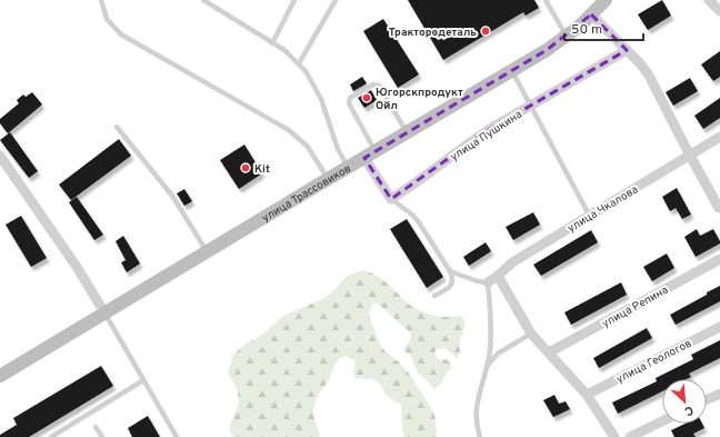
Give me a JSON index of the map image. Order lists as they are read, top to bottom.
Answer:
{
  "streets": {
    "main road": ["улица Трассовиков"],
    "street": [
      "улица Пушкина",
      "улица Чкалова",
      "улица Репина",
      "улица Геологов"
    ]
  },
  "places": ["Трактородеталь", "Югорскпродукт Ойл", "Kit"],
  "scale_bar": "50 m",
  "north": "bottom right"
}
